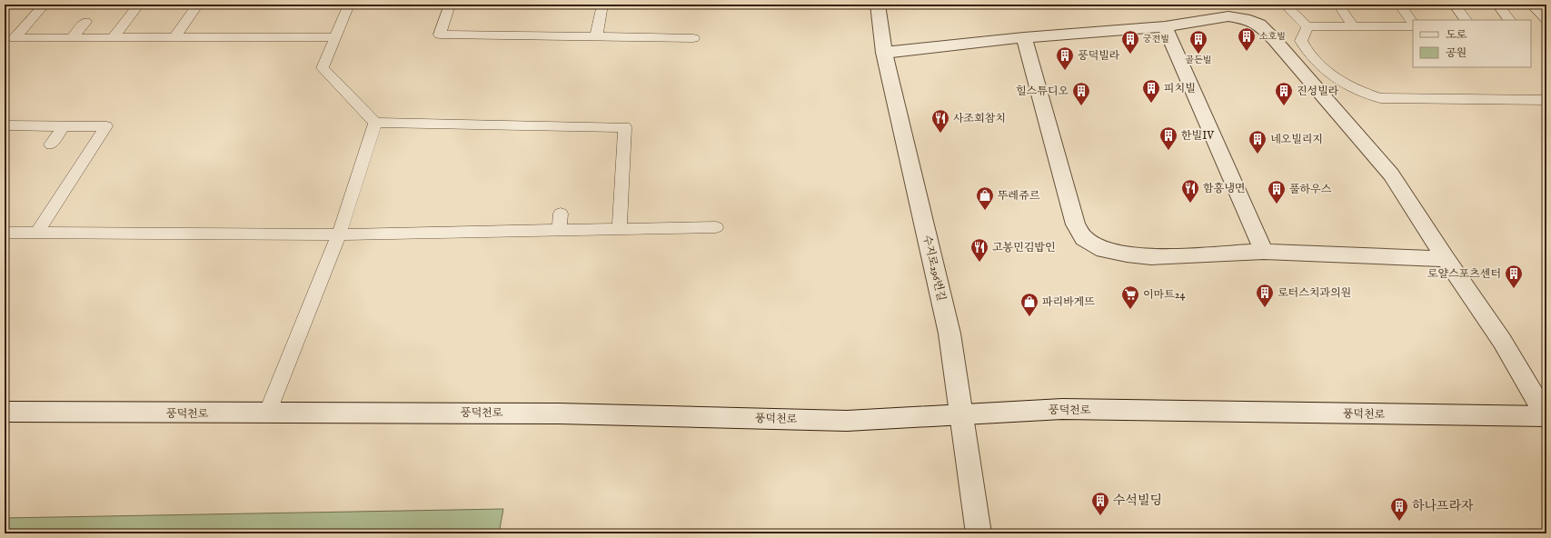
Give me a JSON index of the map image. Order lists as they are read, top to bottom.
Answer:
{
  "streets": {
    "street": ["수지로296번길", "풍덕천로"]
  },
  "crossings": [
    ["수지로296번길", "풍덕천로"]
  ],
  "places": {
    "building": [
      "소호빌",
      "궁전빌",
      "골든빌",
      "풍덕빌라",
      "피치빌",
      "힐스튜디오",
      "진성빌라",
      "한빌IV",
      "네오빌리지",
      "풀하우스",
      "로얄스포츠센터",
      "로터스치과의원",
      "수석빌딩",
      "하나프라자"
    ],
    "restaurant": ["사조회참치", "함흥냉면", "고봉민김밥인"],
    "shop": ["뚜레쥬르", "파리바게뜨"],
    "supermarket": ["이마트24"]
  },
  "legend": ["도로", "공원"]
}
